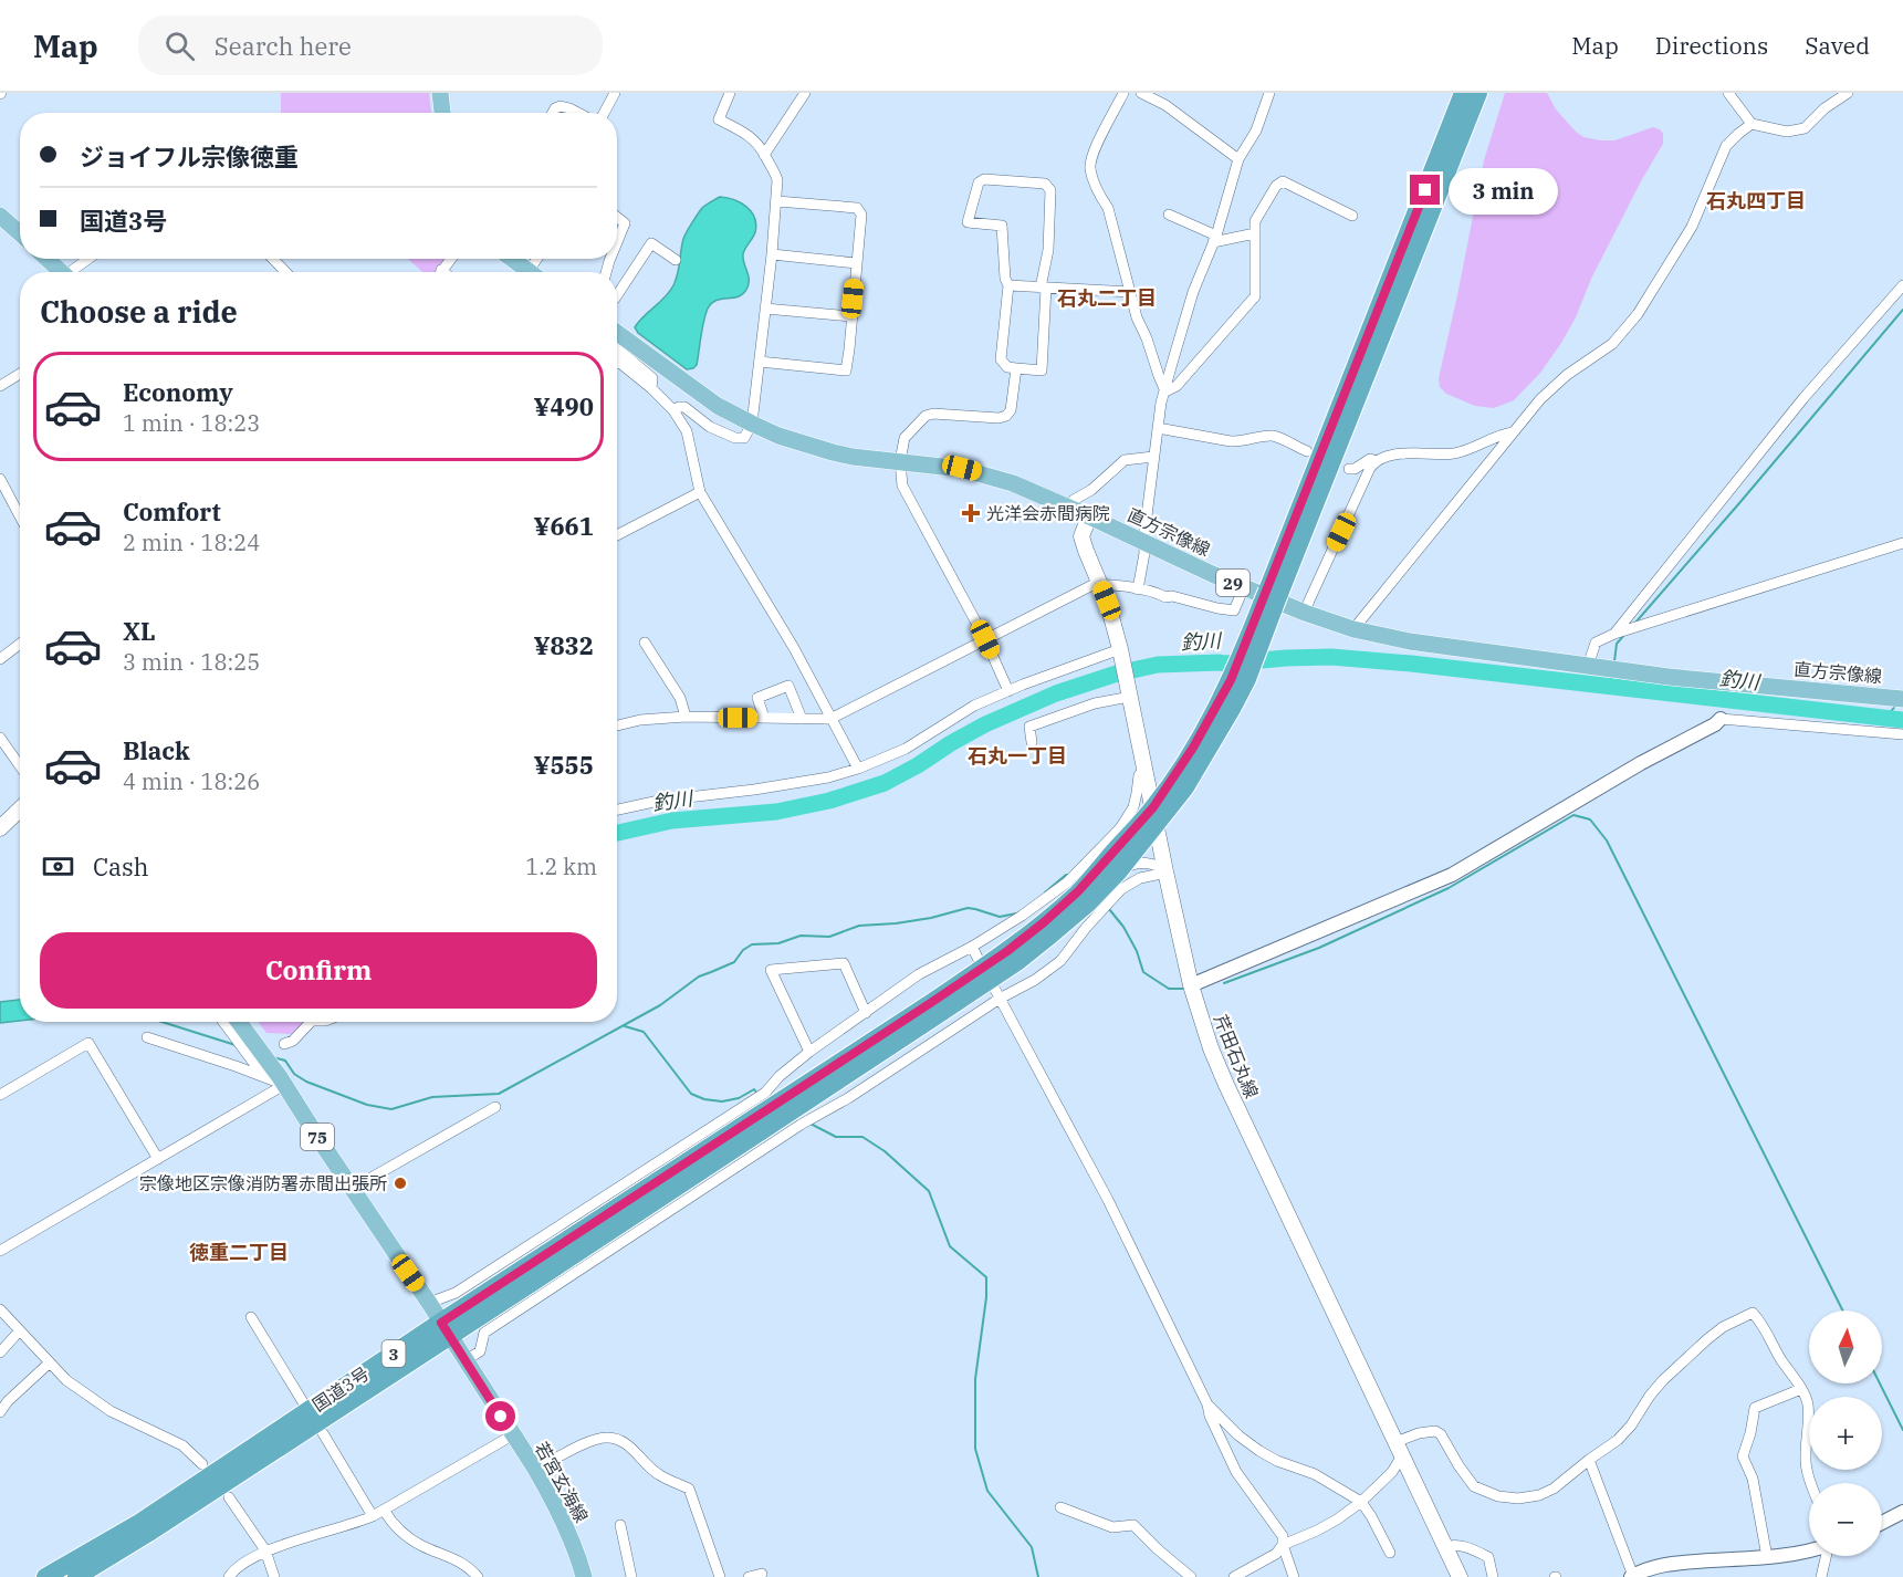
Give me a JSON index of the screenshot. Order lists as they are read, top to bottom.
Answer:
{
  "streets": {
    "highway": ["3", "国道3号"],
    "main road": [
      "直方宗像線",
      "29",
      "芹田石丸線",
      "75",
      "若宮玄海線"
    ]
  },
  "crossings": [
    ["直方宗像線", "芹田石丸線"],
    ["芹田石丸線", "国道3号"],
    ["国道3号", "若宮玄海線"]
  ],
  "districts": [
    "石丸四丁目",
    "石丸二丁目",
    "石丸一丁目",
    "徳重二丁目"
  ],
  "water": ["釣川"],
  "places": {
    "health": ["光洋会赤間病院"],
    "other": ["宗像地区宗像消防署赤間出張所"]
  },
  "north": "top",
  "page": {
    "header": "Map",
    "search": "Search here",
    "nav": ["Map", "Directions", "Saved"],
    "banner": ["ジョイフル宗像徳重", "国道3号"],
    "bubble": "3 min",
    "heading": "Choose a ride",
    "list": [
      {
        "name": "Economy",
        "note": "1 min · 18:23",
        "value": "¥490"
      },
      {
        "name": "Comfort",
        "note": "2 min · 18:24",
        "value": "¥661"
      },
      {
        "name": "XL",
        "note": "3 min · 18:25",
        "value": "¥832"
      },
      {
        "name": "Black",
        "note": "4 min · 18:26",
        "value": "¥555"
      }
    ],
    "pay": ["Cash", "1.2 km"],
    "buttons": "Confirm",
    "map_buttons": ["+", "−"]
  }
}
